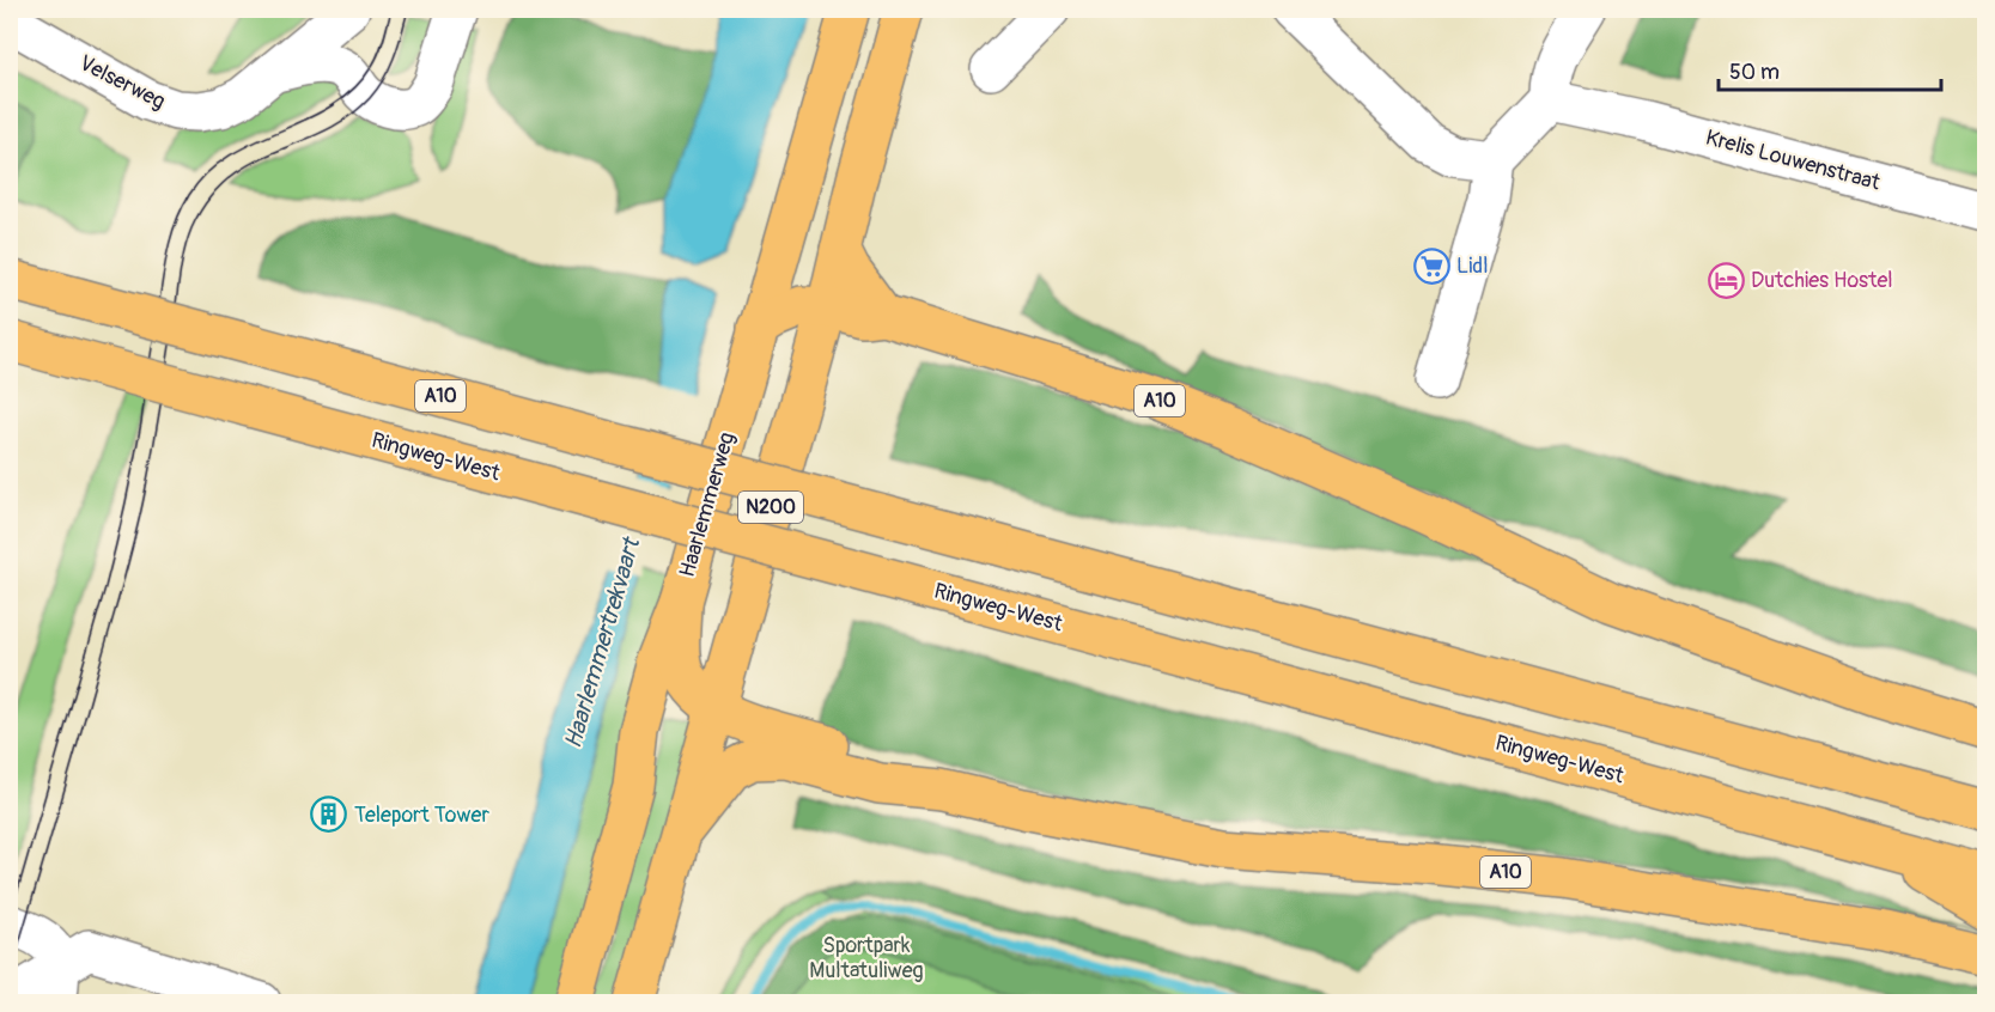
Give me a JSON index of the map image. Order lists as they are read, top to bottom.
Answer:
{
  "streets": {
    "main road": [
      "A10",
      "Ringweg-West",
      "Haarlemmerweg",
      "N200"
    ],
    "street": ["Velserweg", "Krelis Louwenstraat"]
  },
  "crossings": [
    ["A10", "Haarlemmerweg"],
    ["A10", "N200"]
  ],
  "water": ["Haarlemmertrekvaart"],
  "parks": ["Sportpark Multatuliweg"],
  "places": {
    "supermarket": ["Lidl"],
    "hotel": ["Dutchies Hostel"],
    "building": ["Teleport Tower"]
  },
  "scale_bar": "50 m"
}
